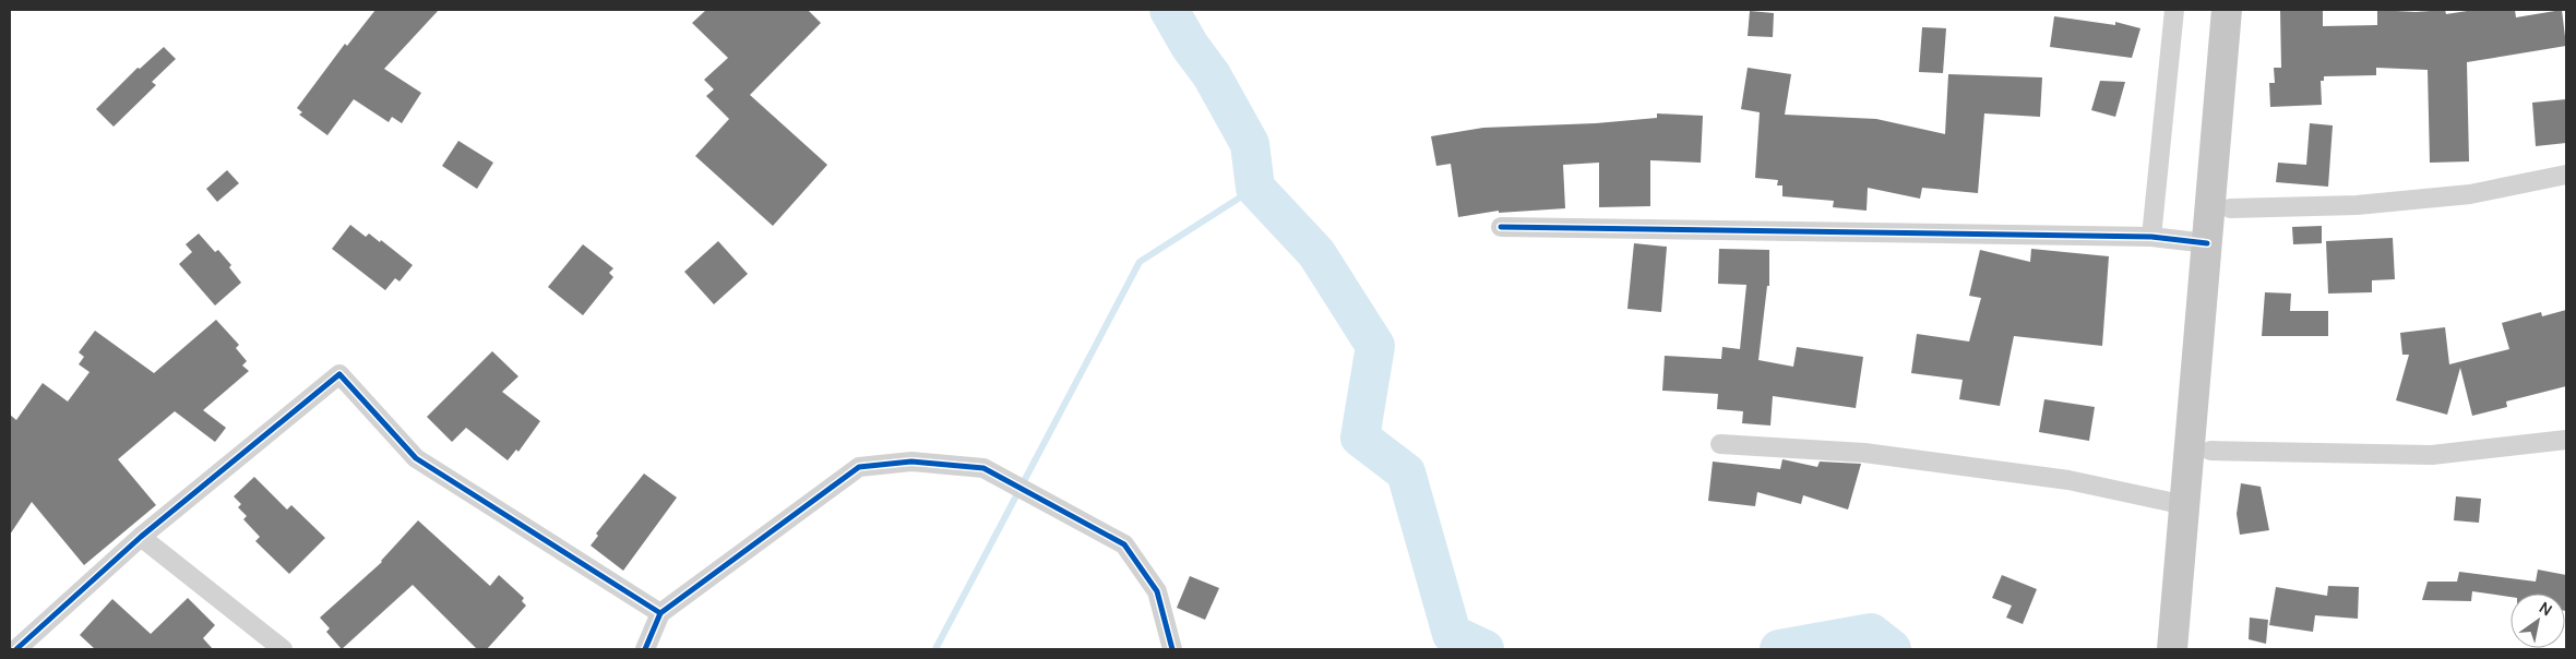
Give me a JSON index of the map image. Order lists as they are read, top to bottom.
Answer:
{
  "north": "top right"
}
